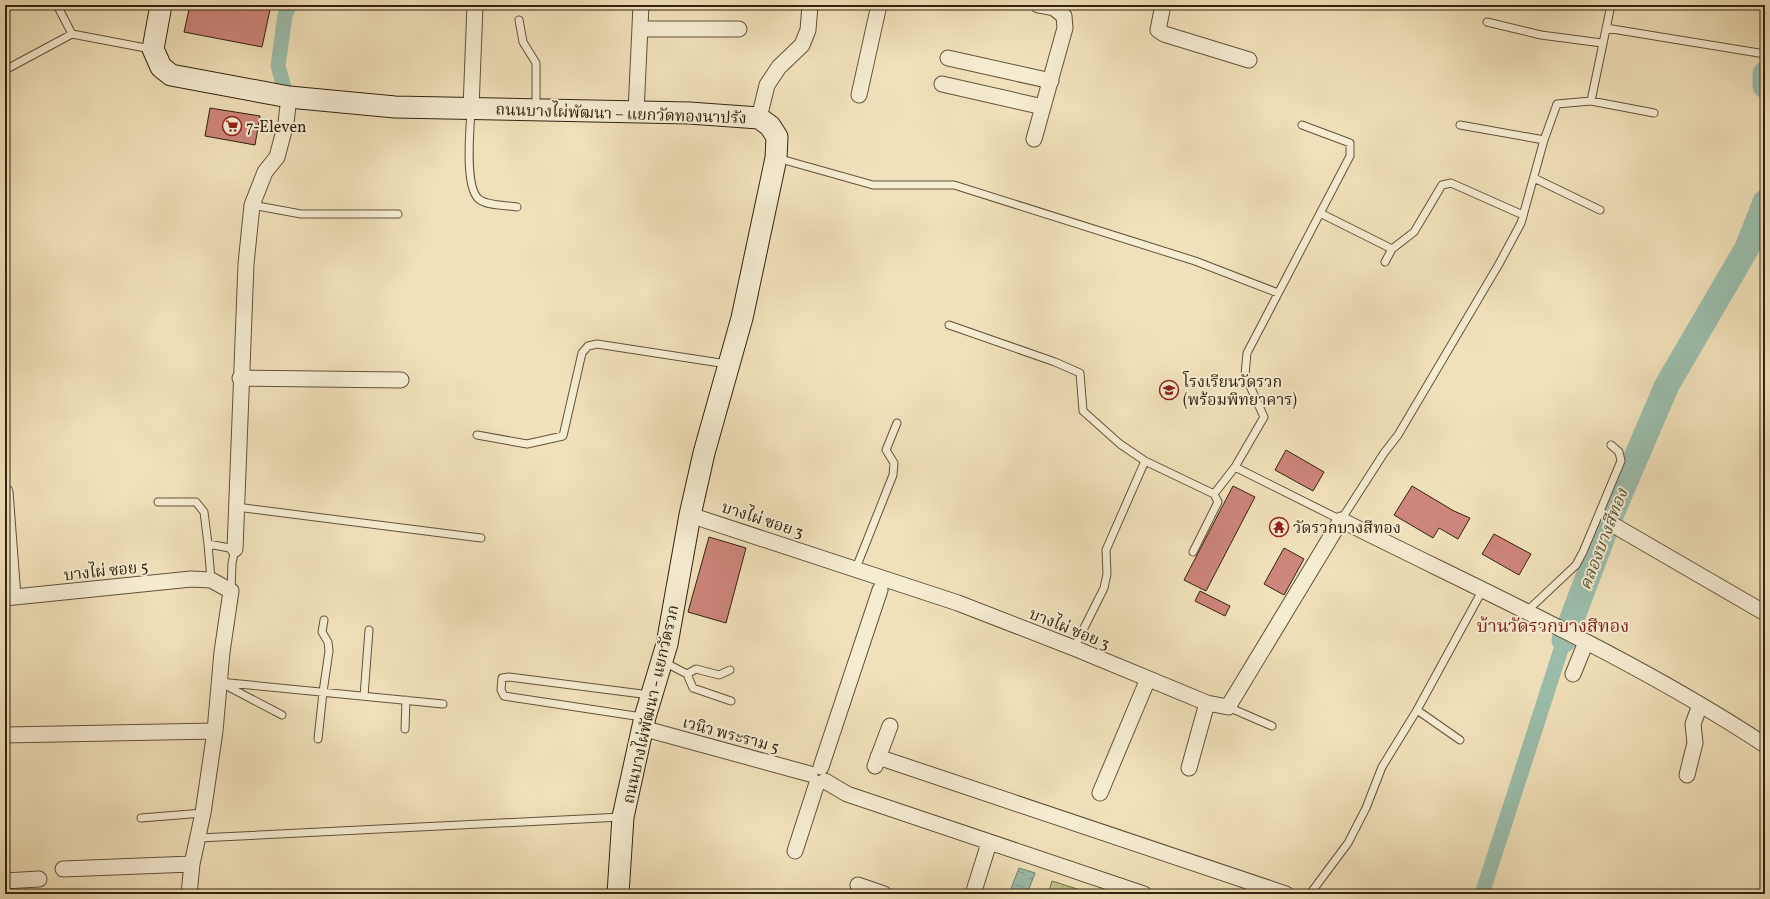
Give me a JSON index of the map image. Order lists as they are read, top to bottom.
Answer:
{
  "streets": {
    "street": [
      "ถนนบางไผ่พัฒนา – แยกวัดทองนาปรัง",
      "บางไผ่ ซอย 3",
      "บางไผ่ ซอย 5",
      "ถนนบางไผ่พัฒนา - แยกวัดรวก",
      "เวนิว พระราม 5"
    ]
  },
  "crossings": [
    ["ถนนบางไผ่พัฒนา – แยกวัดทองนาปรัง", "บางไผ่ ซอย 3"],
    ["ถนนบางไผ่พัฒนา – แยกวัดทองนาปรัง", "ถนนบางไผ่พัฒนา - แยกวัดรวก"],
    ["บางไผ่ ซอย 3", "ถนนบางไผ่พัฒนา - แยกวัดรวก"],
    ["ถนนบางไผ่พัฒนา - แยกวัดรวก", "เวนิว พระราม 5"]
  ],
  "districts": ["บ้านวัดรวกบางสีทอง"],
  "water": ["คลองบางสีทอง"],
  "places": {
    "supermarket": ["7-Eleven"],
    "school or university": ["โรงเรียนวัดรวก (พร้อมพิทยาคาร)"],
    "temple": ["วัดรวกบางสีทอง"]
  }
}
